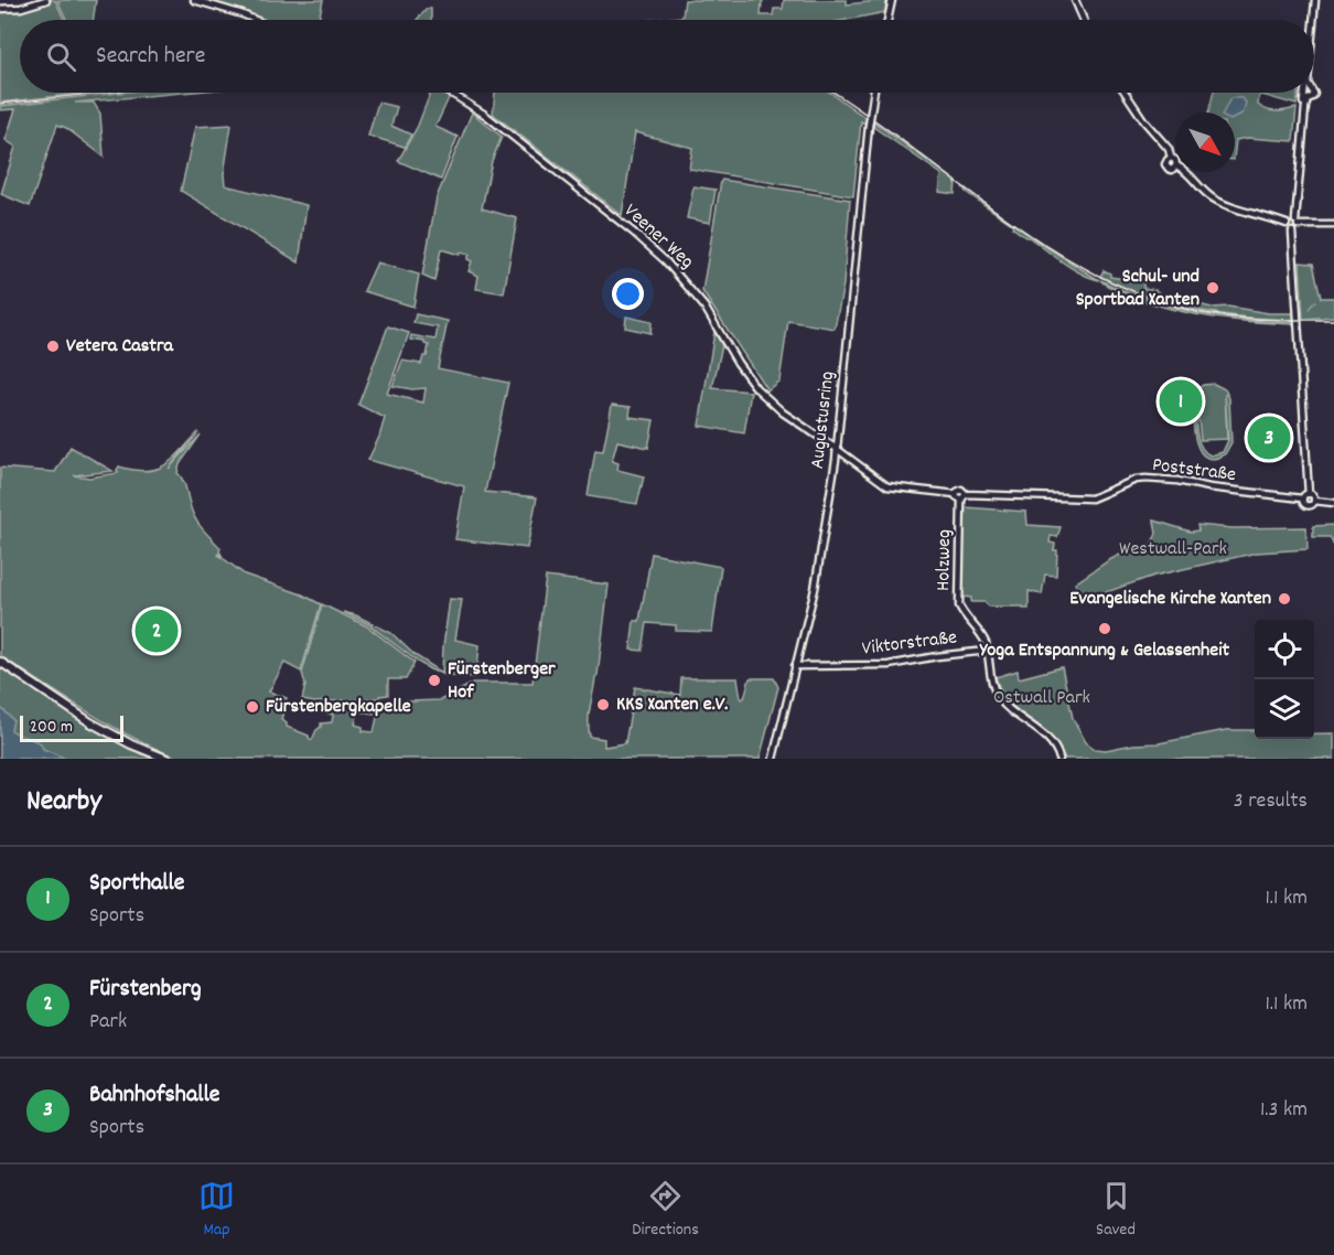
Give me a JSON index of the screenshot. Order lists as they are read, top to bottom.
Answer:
{
  "streets": {
    "street": [
      "Veener Weg",
      "Augustusring",
      "Poststraße",
      "Holzweg",
      "Viktorstraße"
    ]
  },
  "crossings": [
    ["Veener Weg", "Augustusring"],
    ["Veener Weg", "Poststraße"],
    ["Augustusring", "Poststraße"],
    ["Augustusring", "Viktorstraße"],
    ["Holzweg", "Viktorstraße"]
  ],
  "parks": ["Westwall-Park", "Ostwall Park"],
  "places": [
    "Schul- und Sportbad Xanten",
    "Vetera Castra",
    "Evangelische Kirche Xanten",
    "Yoga Entspannung & Gelassenheit",
    "Fürstenberger Hof",
    "KKS Xanten e.V.",
    "Fürstenbergkapelle"
  ],
  "scale_bar": "200 m",
  "north": "bottom right",
  "page": {
    "search": "Search here",
    "pins": ["1", "3", "2"],
    "scale": "200 m",
    "heading": ["Nearby", "3 results"],
    "list": [
      {
        "mark": "1",
        "name": "Sporthalle",
        "note": "Sports",
        "value": "1.1 km"
      },
      {
        "mark": "2",
        "name": "Fürstenberg",
        "note": "Park",
        "value": "1.1 km"
      },
      {
        "mark": "3",
        "name": "Bahnhofshalle",
        "note": "Sports",
        "value": "1.3 km"
      }
    ],
    "nav": ["Map", "Directions", "Saved"]
  }
}
